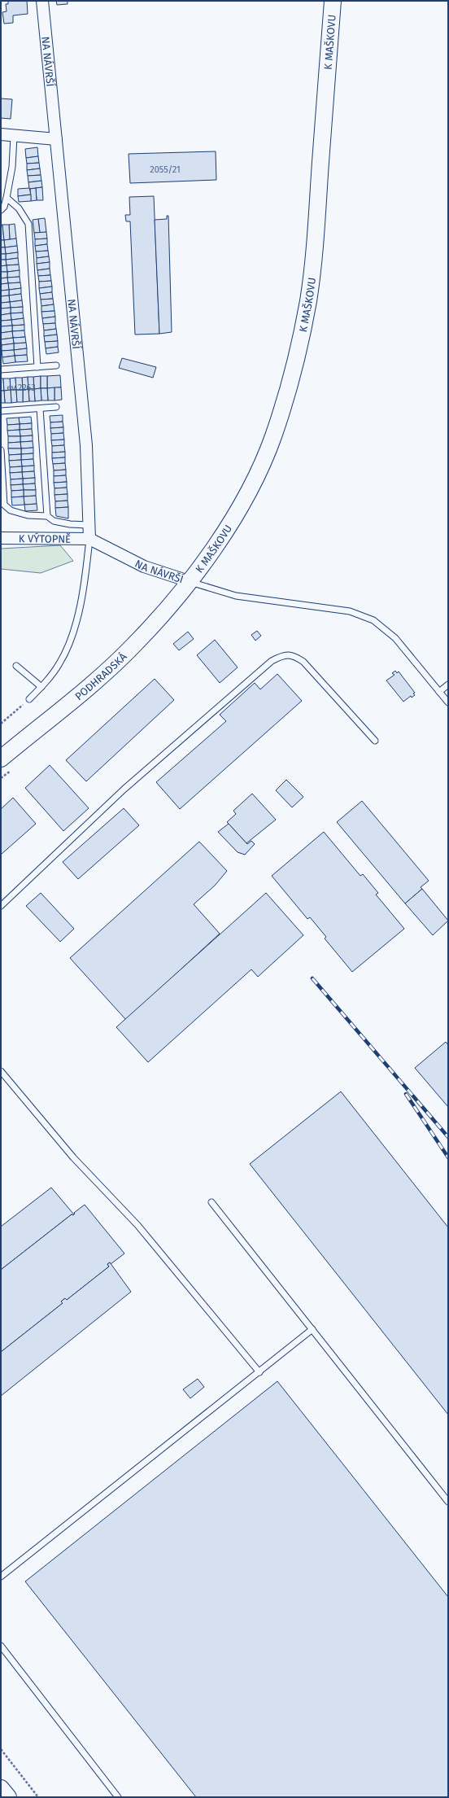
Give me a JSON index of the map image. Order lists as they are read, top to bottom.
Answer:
{
  "streets": {
    "main road": ["K MAŠKOVU", "PODHRADSKÁ"],
    "street": ["NA NÁVRŠÍ", "K VÝTOPNĚ"]
  },
  "crossings": [
    ["K MAŠKOVU", "NA NÁVRŠÍ"],
    ["K MAŠKOVU", "PODHRADSKÁ"],
    ["NA NÁVRŠÍ", "K VÝTOPNĚ"],
    ["NA NÁVRŠÍ", "PODHRADSKÁ"]
  ],
  "house_numbers": ["2055/21", "ev.2263"]
}
